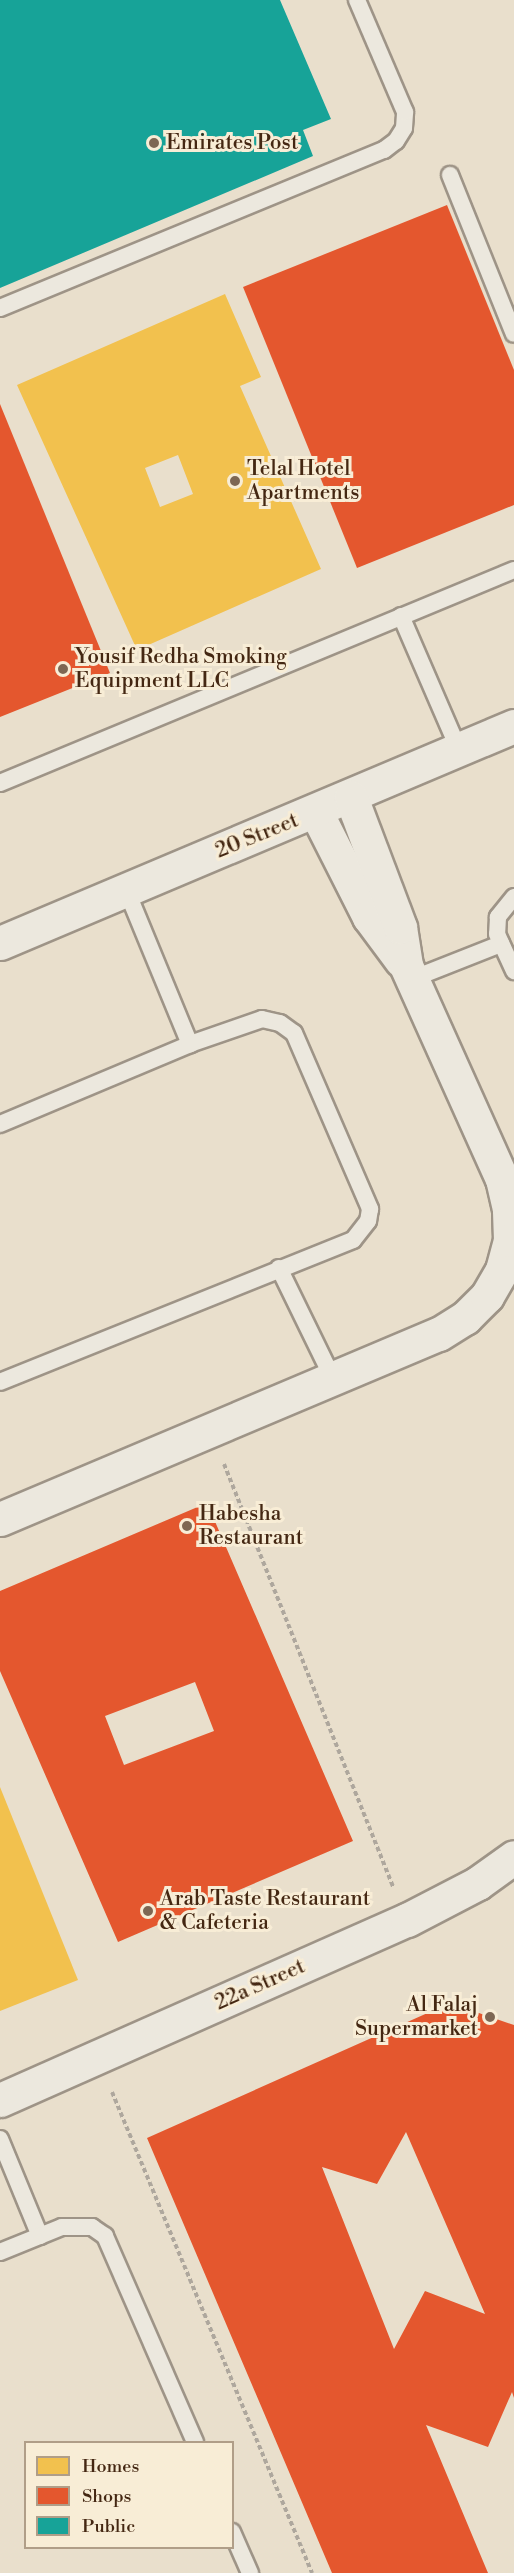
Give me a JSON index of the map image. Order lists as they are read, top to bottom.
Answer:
{
  "streets": {
    "street": ["20 Street", "22a Street"]
  },
  "places": [
    "Emirates Post",
    "Telal Hotel Apartments",
    "Yousif Redha Smoking Equipment LLC",
    "Habesha Restaurant",
    "Arab Taste Restaurant & Cafeteria",
    "Al Falaj Supermarket"
  ],
  "legend": ["Homes", "Shops", "Public"]
}
